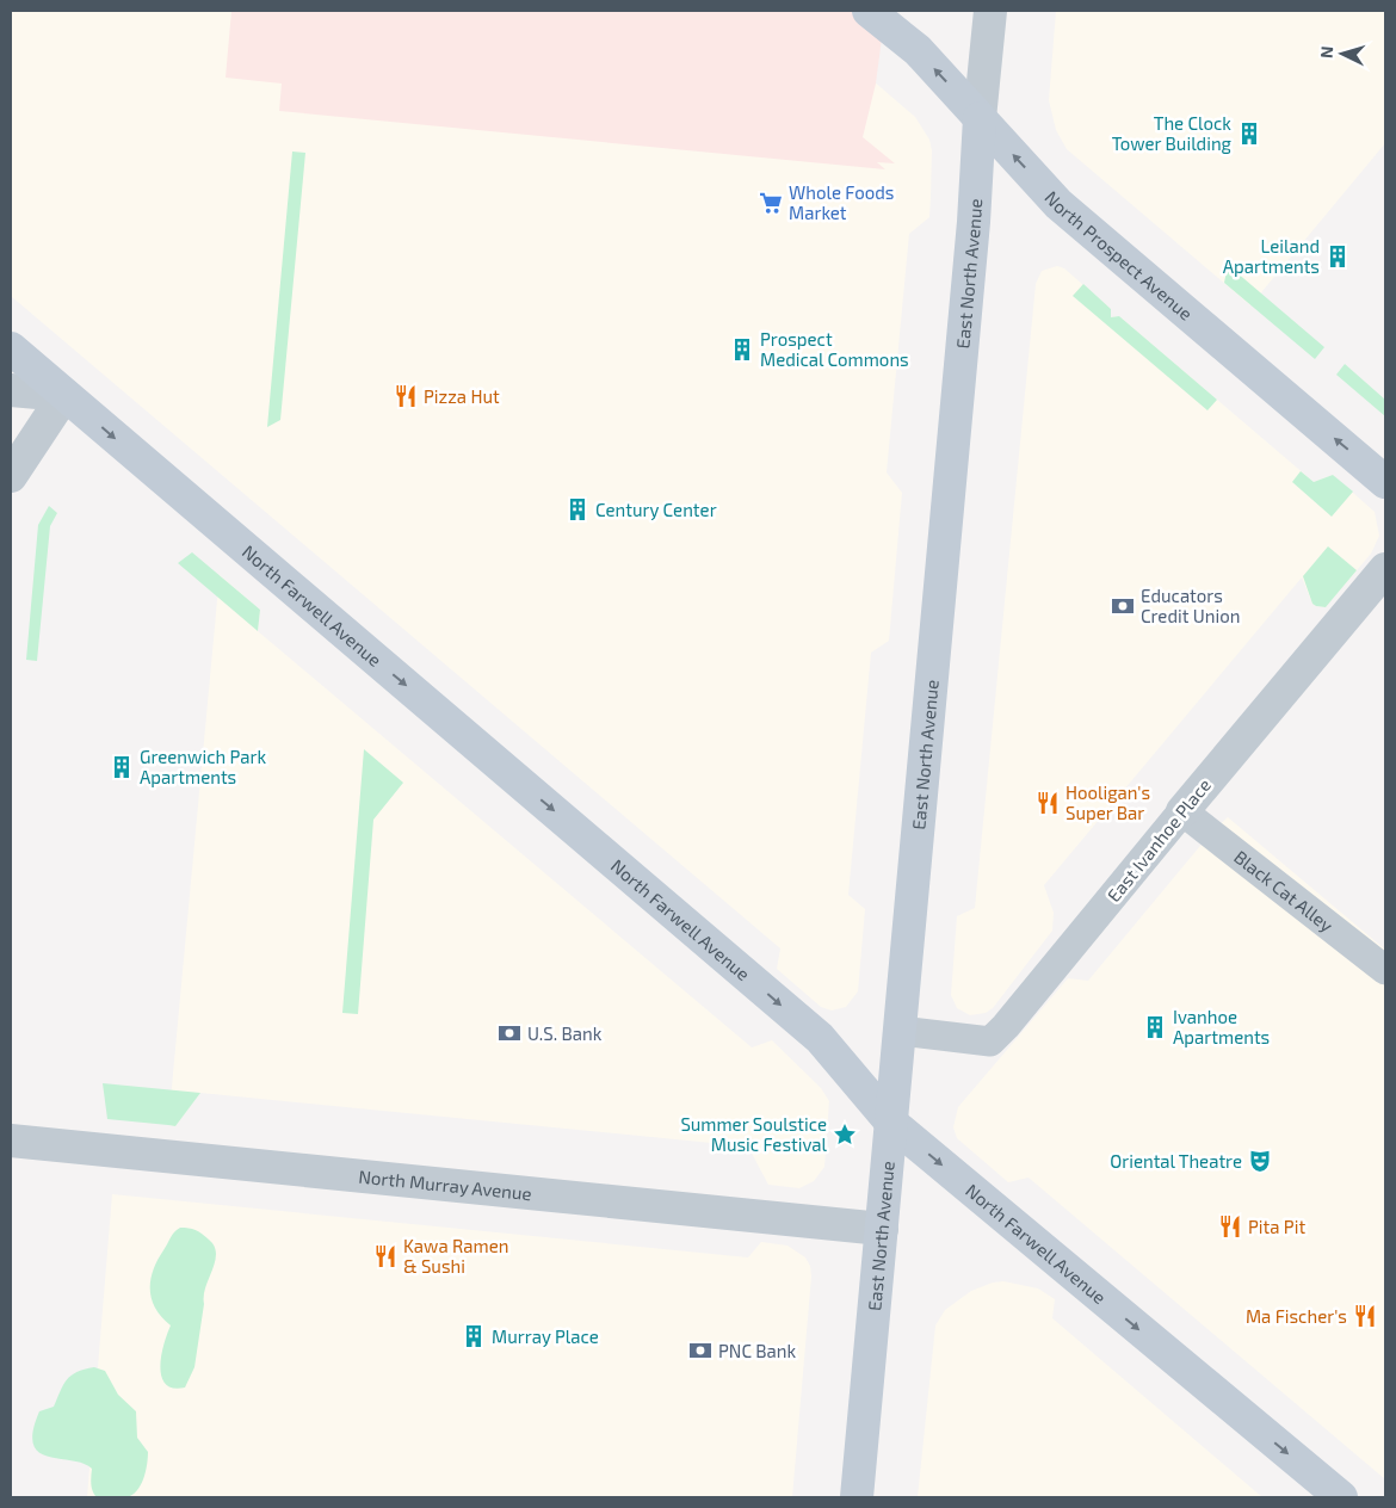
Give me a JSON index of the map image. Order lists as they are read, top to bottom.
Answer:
{
  "streets": {
    "main road": ["North Prospect Avenue", "East North Avenue", "North Farwell Avenue"],
    "street": ["East Ivanhoe Place", "Black Cat Alley", "North Murray Avenue"]
  },
  "crossings": [
    ["North Prospect Avenue", "East North Avenue"],
    ["East North Avenue", "North Farwell Avenue"],
    ["East North Avenue", "East Ivanhoe Place"],
    ["East North Avenue", "North Murray Avenue"],
    ["East Ivanhoe Place", "Black Cat Alley"]
  ],
  "one_way": ["North Prospect Avenue", "North Farwell Avenue"],
  "places": {
    "building": [
      "The Clock Tower Building",
      "Leiland Apartments",
      "Prospect Medical Commons",
      "Century Center",
      "Greenwich Park Apartments",
      "Ivanhoe Apartments",
      "Murray Place"
    ],
    "supermarket": ["Whole Foods Market"],
    "restaurant": [
      "Pizza Hut",
      "Hooligan's Super Bar",
      "Pita Pit",
      "Kawa Ramen & Sushi",
      "Ma Fischer's"
    ],
    "bank": ["Educators Credit Union", "U.S. Bank", "PNC Bank"],
    "place": ["Summer Soulstice Music Festival"],
    "theatre": ["Oriental Theatre"]
  },
  "north": "left"
}
